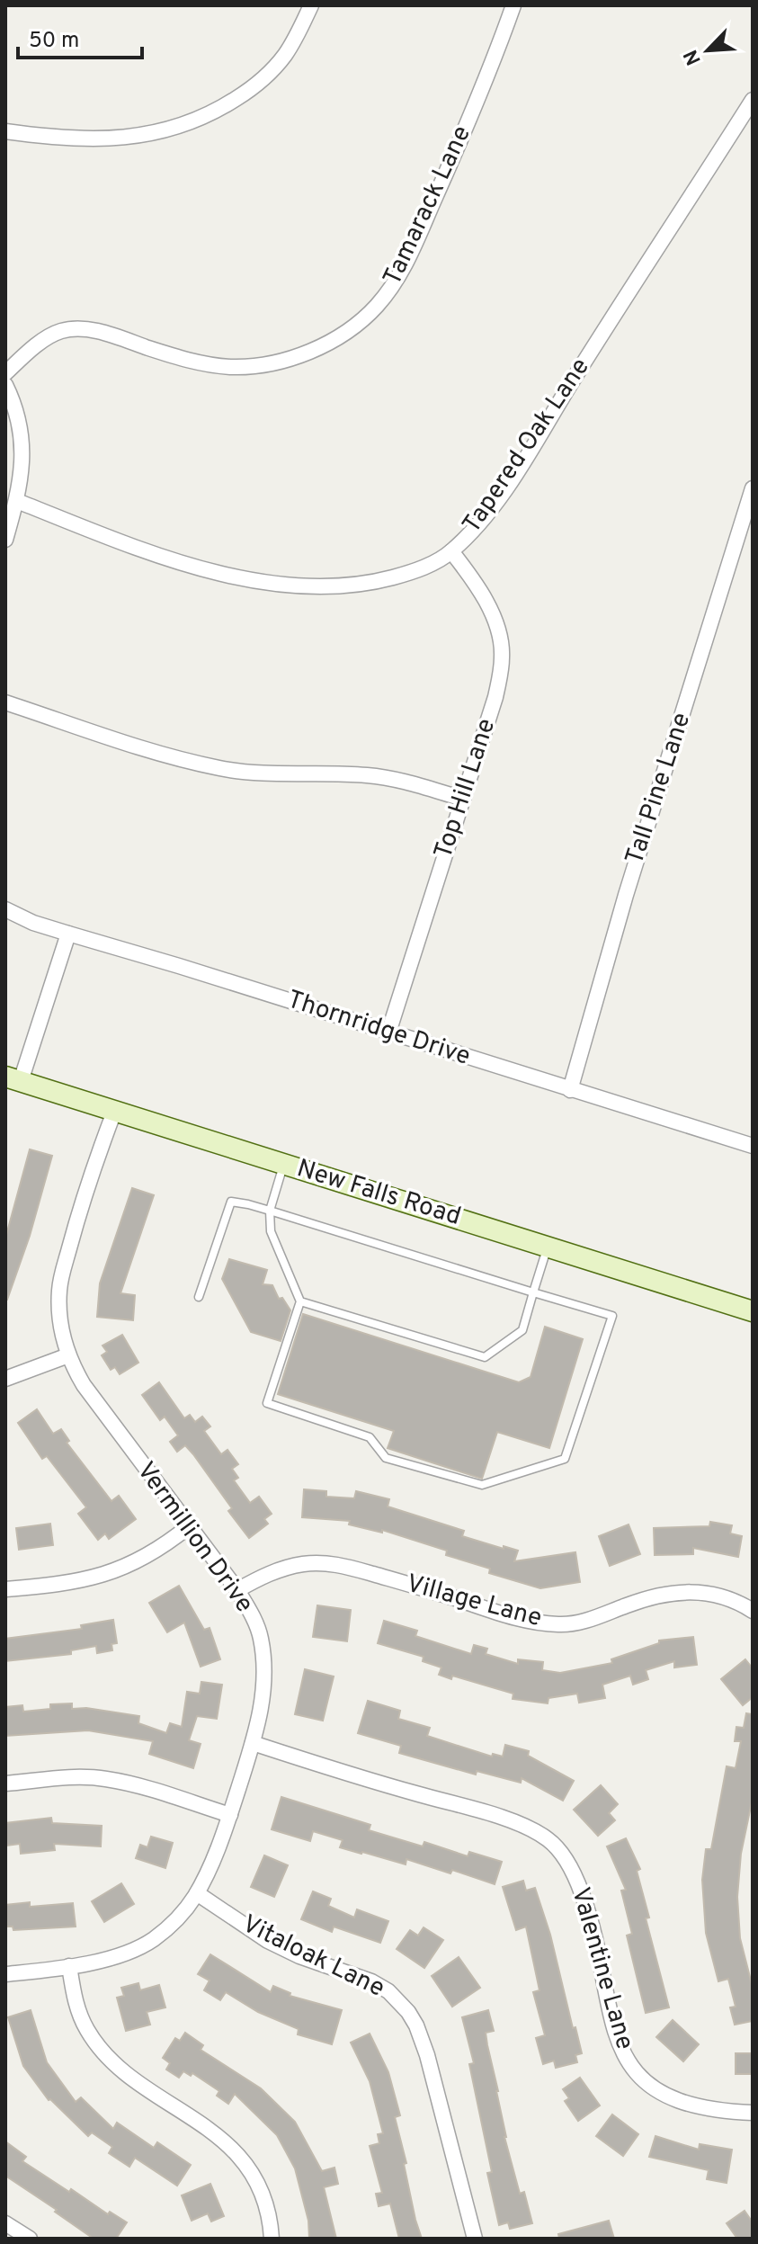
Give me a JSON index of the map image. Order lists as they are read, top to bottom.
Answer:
{
  "streets": {
    "main road": ["New Falls Road"],
    "street": [
      "Tamarack Lane",
      "Tapered Oak Lane",
      "Top Hill Lane",
      "Tall Pine Lane",
      "Thornridge Drive",
      "Vermillion Drive",
      "Village Lane",
      "Vitaloak Lane",
      "Valentine Lane"
    ]
  },
  "crossings": [
    ["Tapered Oak Lane", "Top Hill Lane"],
    ["Top Hill Lane", "Thornridge Drive"],
    ["Tall Pine Lane", "Thornridge Drive"],
    ["New Falls Road", "Vermillion Drive"],
    ["Vermillion Drive", "Village Lane"],
    ["Vermillion Drive", "Vitaloak Lane"],
    ["Vermillion Drive", "Valentine Lane"]
  ],
  "scale_bar": "50 m",
  "north": "bottom left"
}
